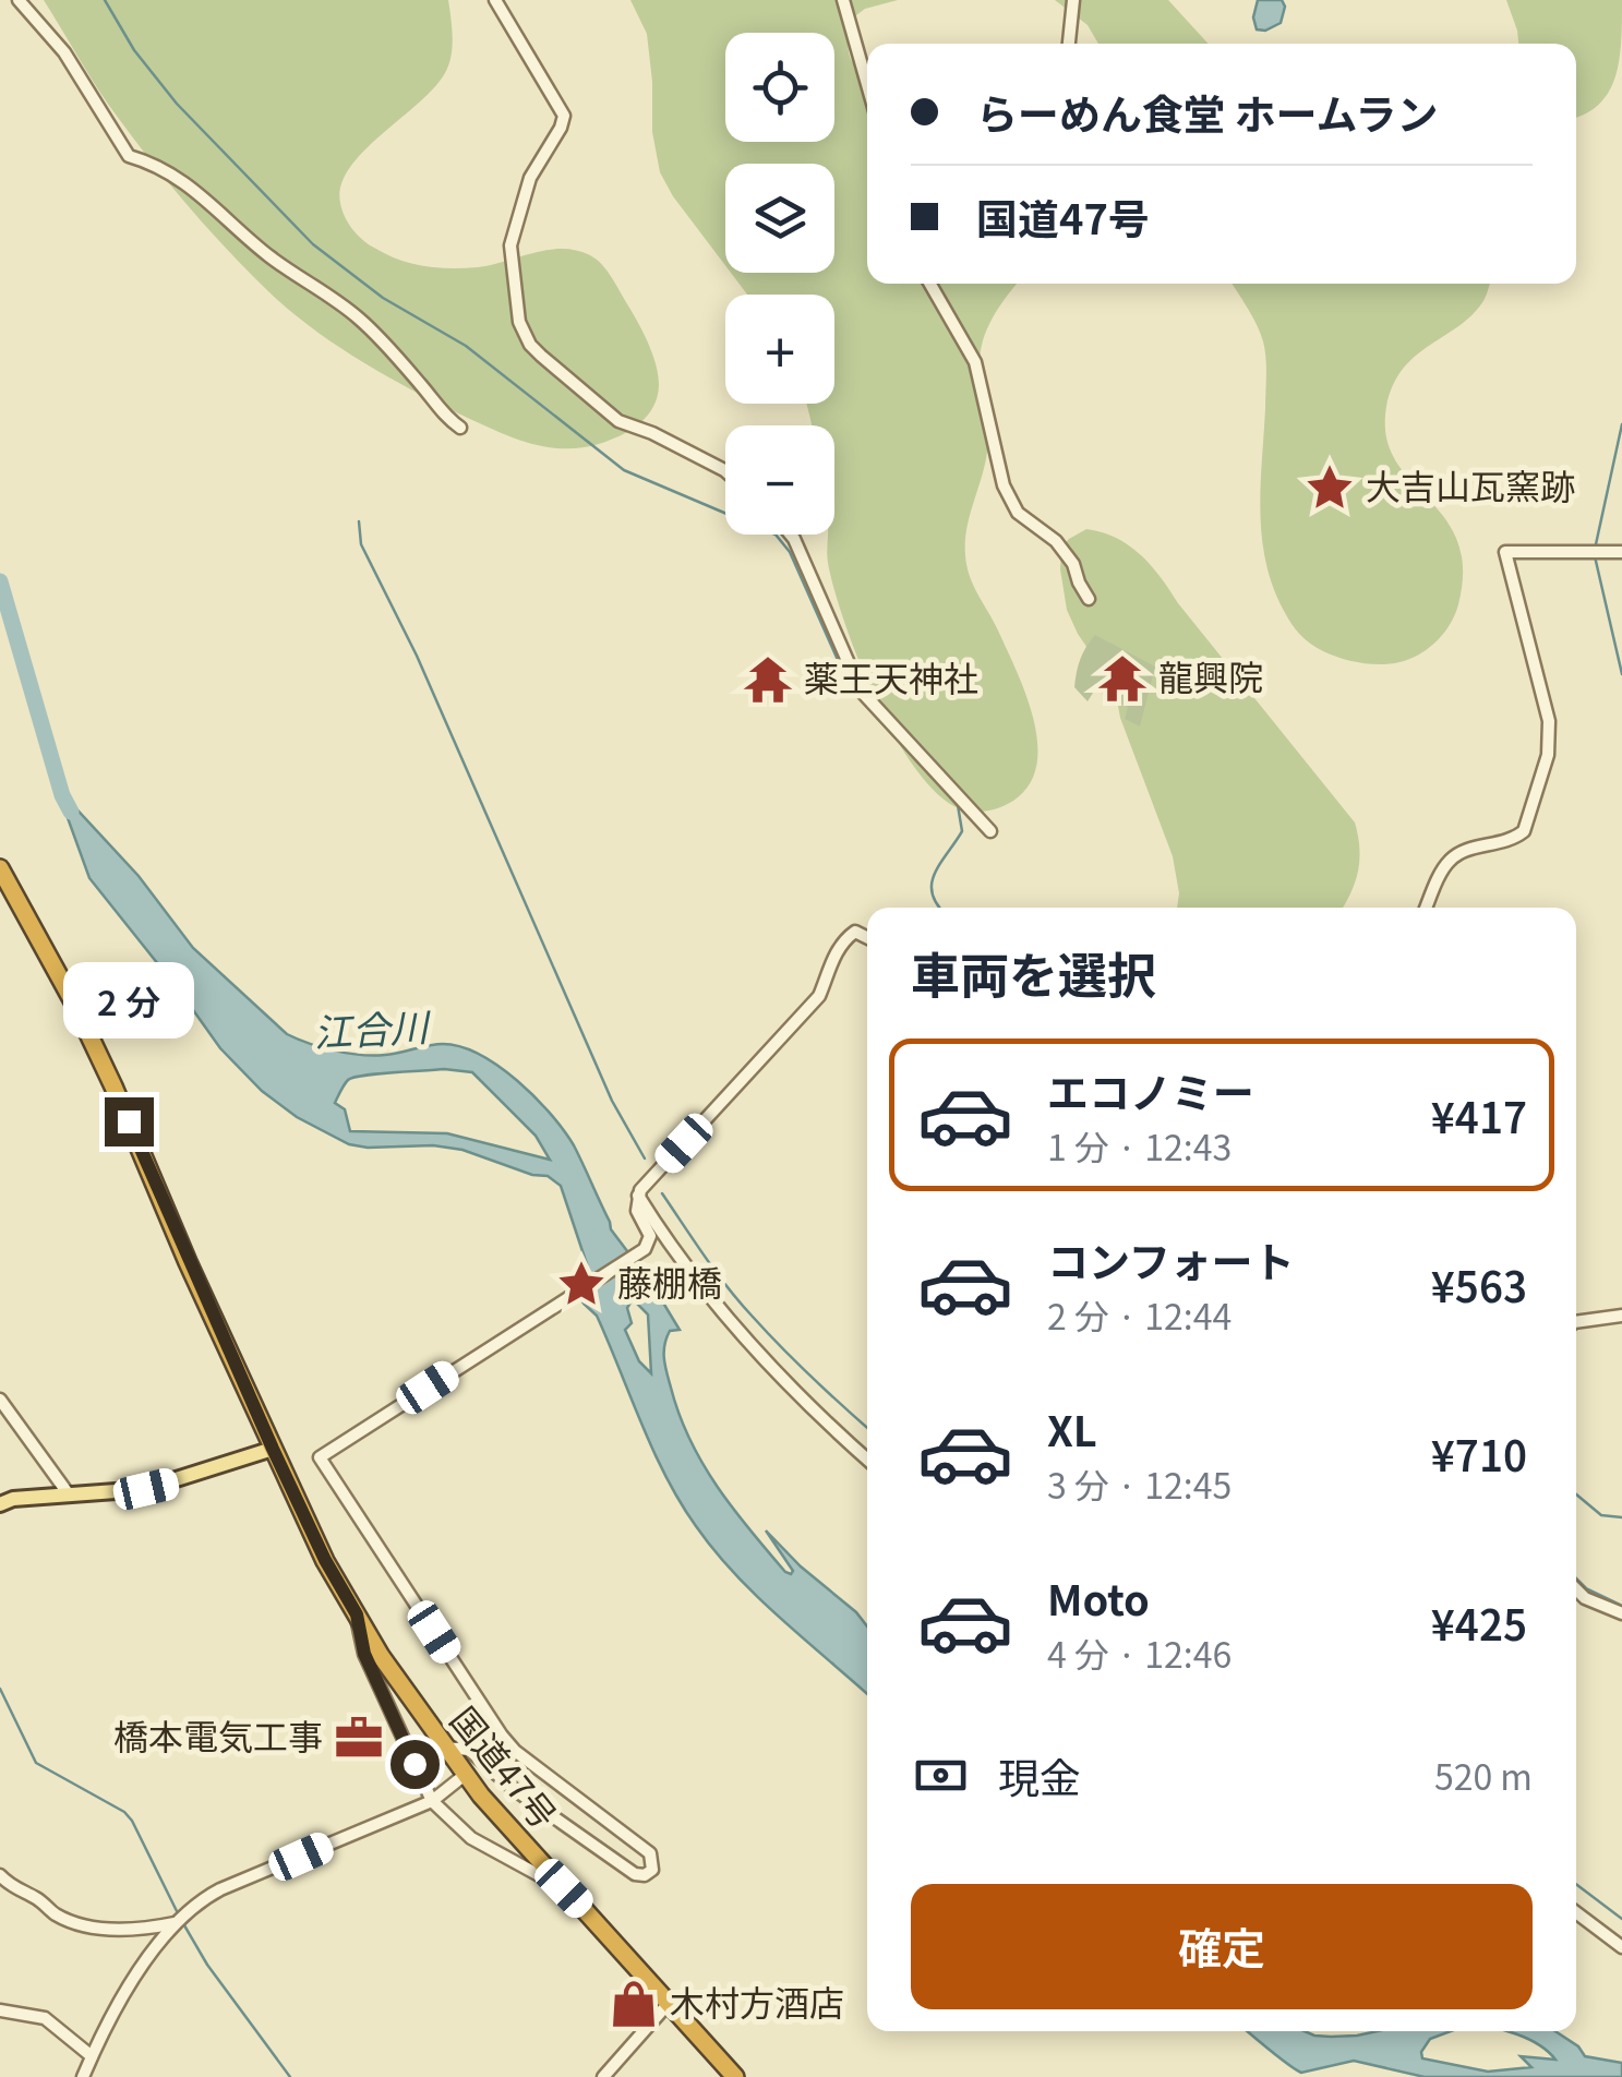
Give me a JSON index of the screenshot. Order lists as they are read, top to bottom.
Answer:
{
  "streets": {
    "highway": ["国道47号"]
  },
  "water": ["江合川"],
  "places": {
    "place": ["大吉山瓦窯跡", "藤棚橋"],
    "temple": ["龍興院", "薬王天神社"],
    "office": ["橋本電気工事"],
    "shop": ["木村方酒店"]
  },
  "page": {
    "map_buttons": ["+", "−"],
    "banner": ["らーめん食堂 ホームラン", "国道47号"],
    "heading": "車両を選択",
    "bubble": "2 分",
    "list": [
      {
        "name": "エコノミー",
        "note": "1 分 · 12:43",
        "value": "¥417"
      },
      {
        "name": "コンフォート",
        "note": "2 分 · 12:44",
        "value": "¥563"
      },
      {
        "name": "XL",
        "note": "3 分 · 12:45",
        "value": "¥710"
      },
      {
        "name": "Moto",
        "note": "4 分 · 12:46",
        "value": "¥425"
      }
    ],
    "pay": ["現金", "520 m"],
    "buttons": "確定"
  }
}
